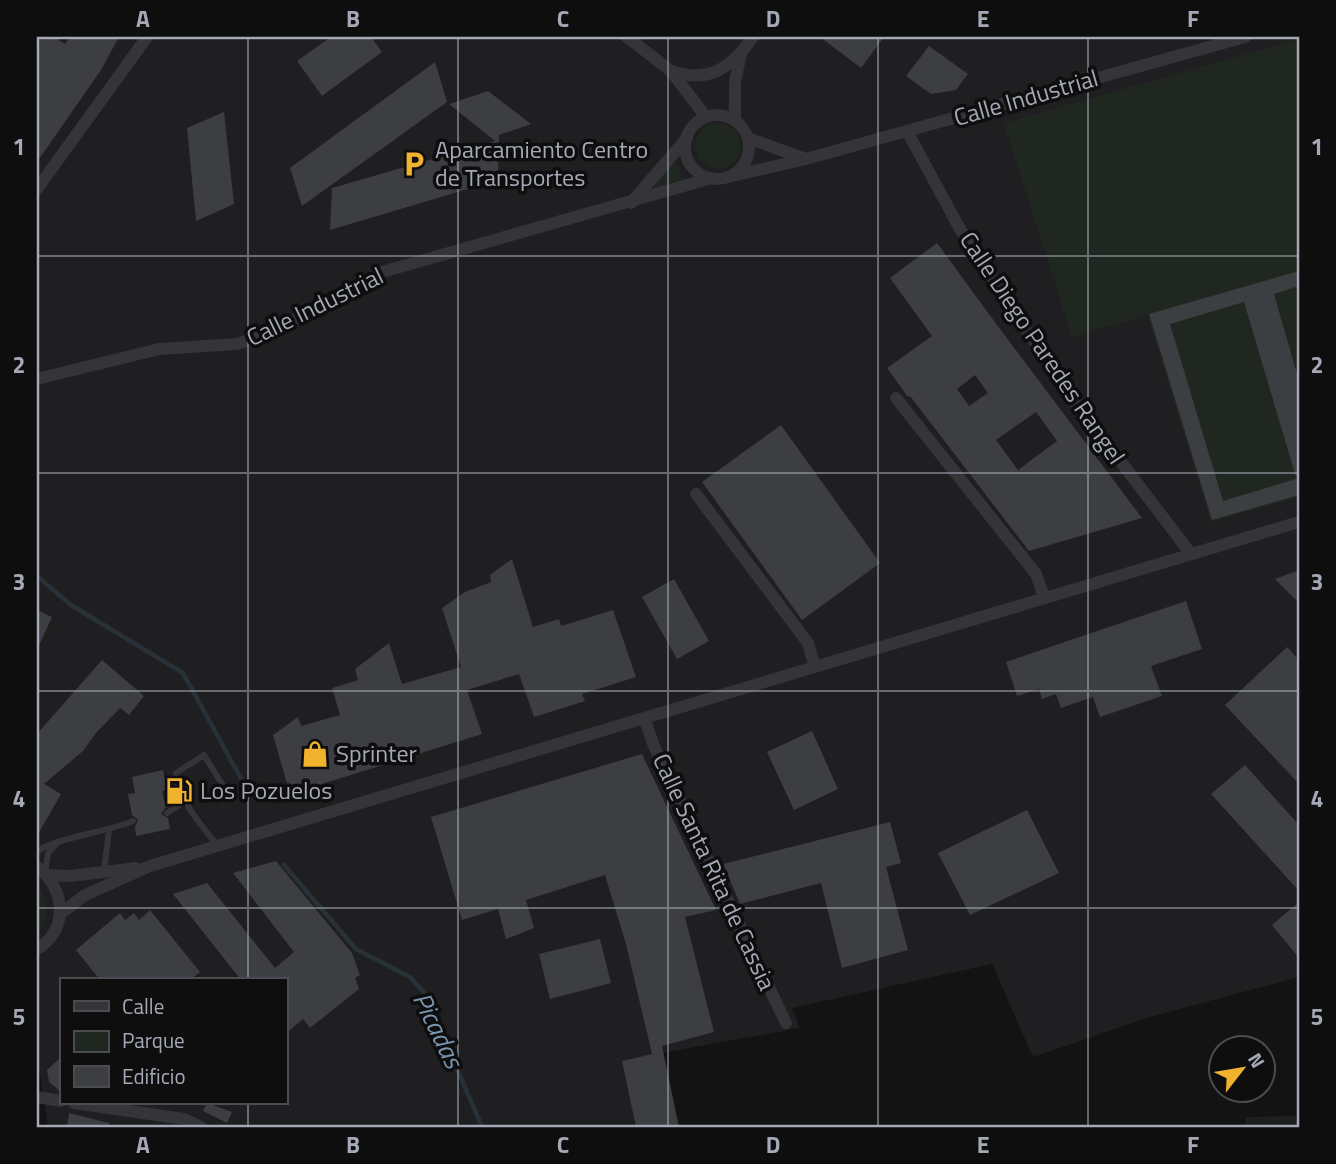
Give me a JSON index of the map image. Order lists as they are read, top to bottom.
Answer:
{
  "streets": {
    "street": ["Calle Industrial", "Calle Diego Paredes Rangel", "Calle Santa Rita de Cassia"]
  },
  "crossings": [
    ["Calle Industrial", "Calle Diego Paredes Rangel"]
  ],
  "water": ["Picadas"],
  "places": {
    "parking": ["Aparcamiento Centro de Transportes"],
    "shop": ["Sprinter"],
    "fuel station": ["Los Pozuelos"]
  },
  "legend": ["Calle", "Parque", "Edificio"],
  "north": "top right",
  "grid": {
    "columns": [
      "A",
      "B",
      "C",
      "D",
      "E",
      "F"
    ],
    "rows": [
      "1",
      "2",
      "3",
      "4",
      "5"
    ]
  }
}
